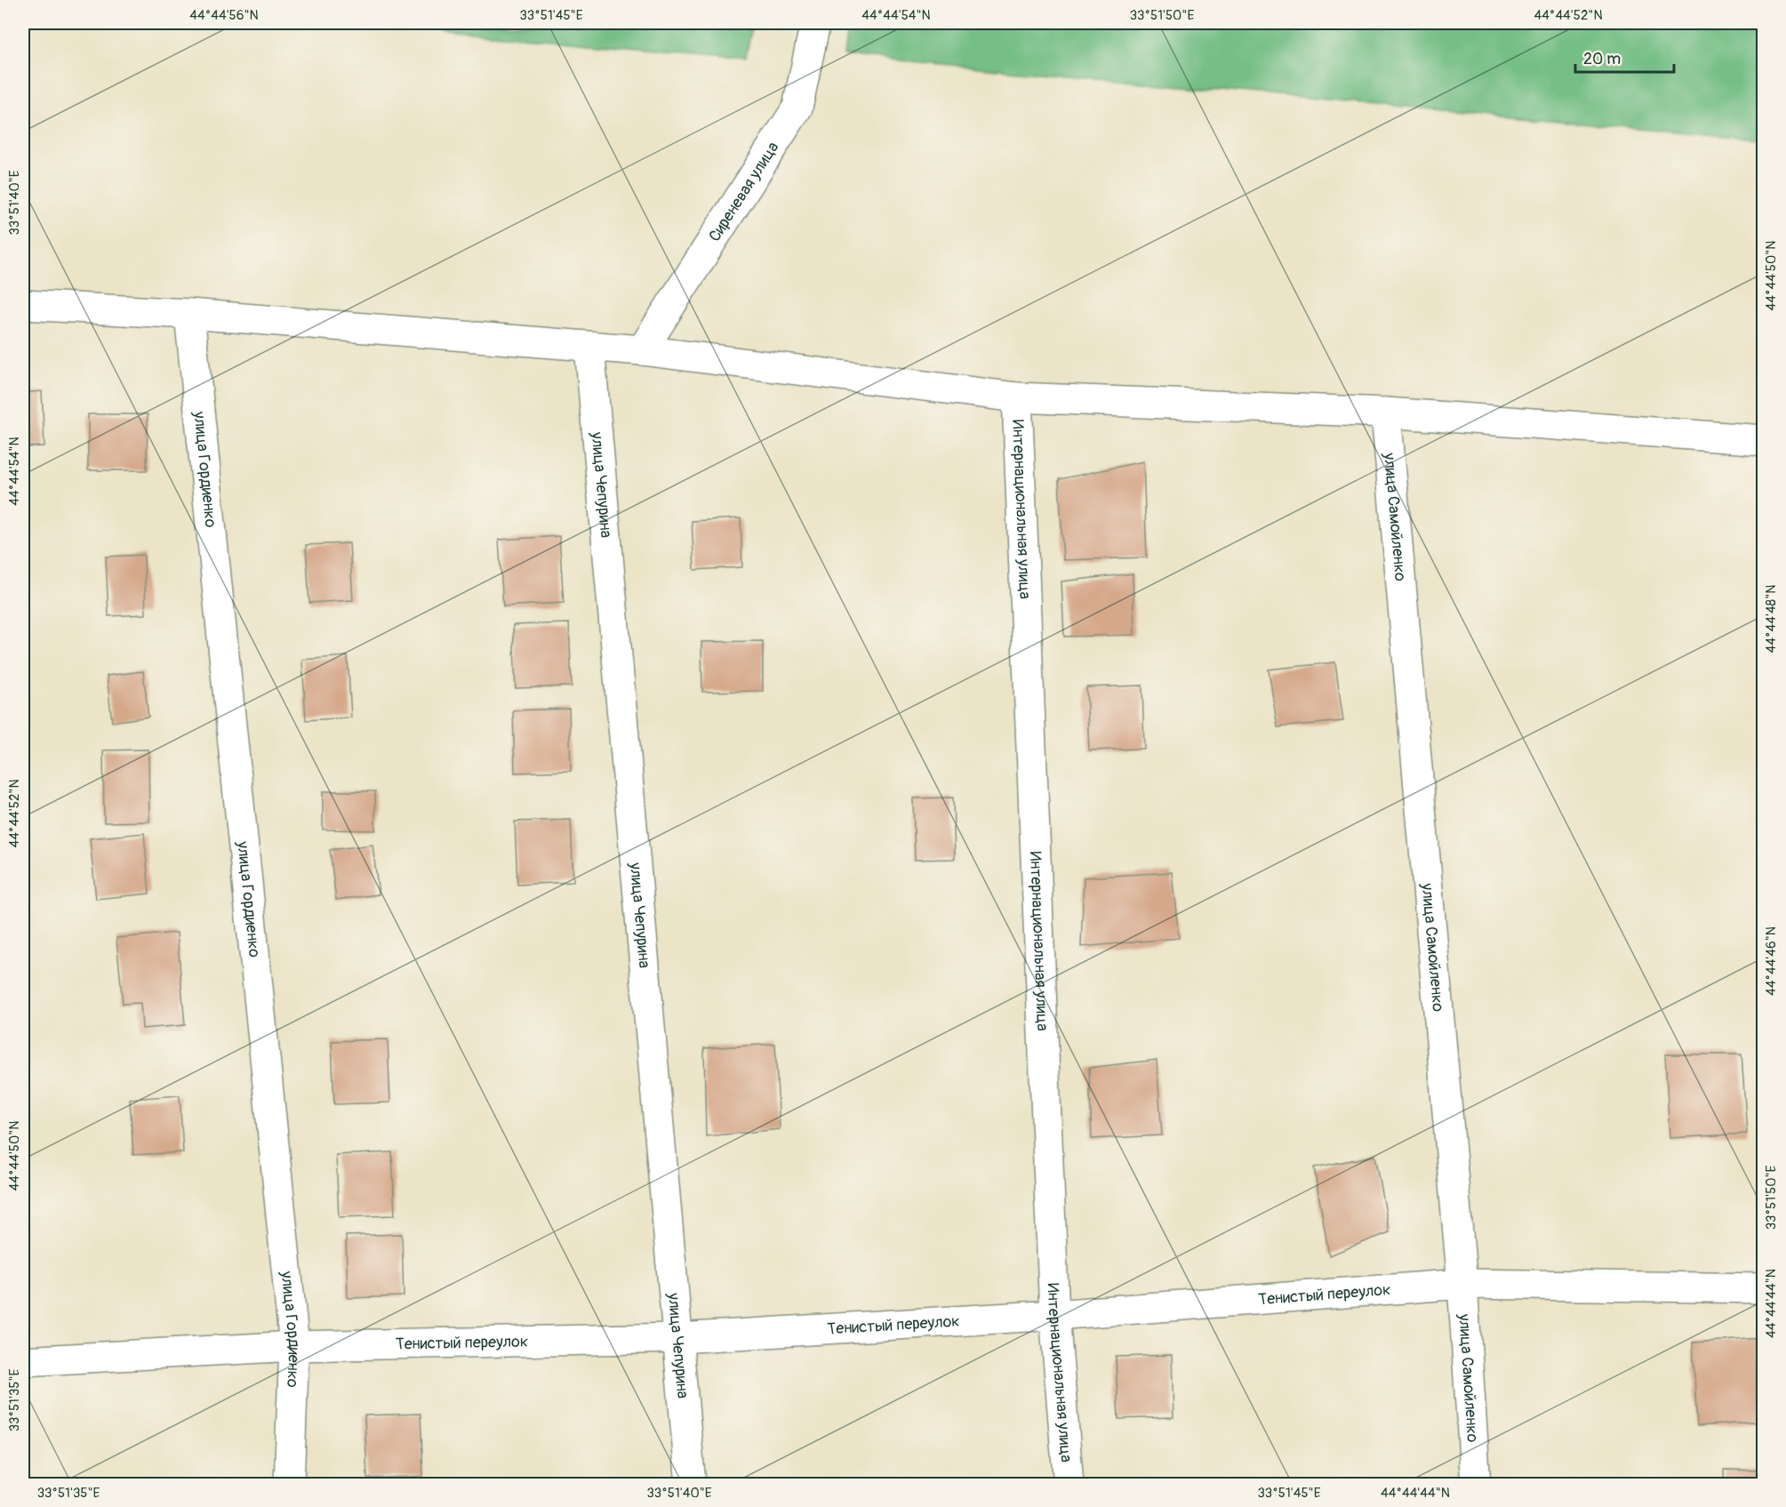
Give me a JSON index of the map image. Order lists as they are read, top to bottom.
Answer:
{
  "streets": {
    "street": [
      "Сиреневая улица",
      "улица Гордиенко",
      "улица Чепурина",
      "Интернациональная улица",
      "улица Самойленко",
      "Тенистый переулок"
    ]
  },
  "crossings": [
    ["улица Гордиенко", "Тенистый переулок"],
    ["улица Чепурина", "Тенистый переулок"],
    ["Интернациональная улица", "Тенистый переулок"],
    ["улица Самойленко", "Тенистый переулок"]
  ],
  "scale_bar": "20 m",
  "coordinates": [
    "44°44'56\"N",
    "33°51'45\"E",
    "44°44'54\"N",
    "33°51'50\"E",
    "44°44'52\"N",
    "33°51'40\"E",
    "44°44'50\"N",
    "44°44'48\"N",
    "44°44'46\"N",
    "44°44'44\"N",
    "33°51'35\"E"
  ]
}
